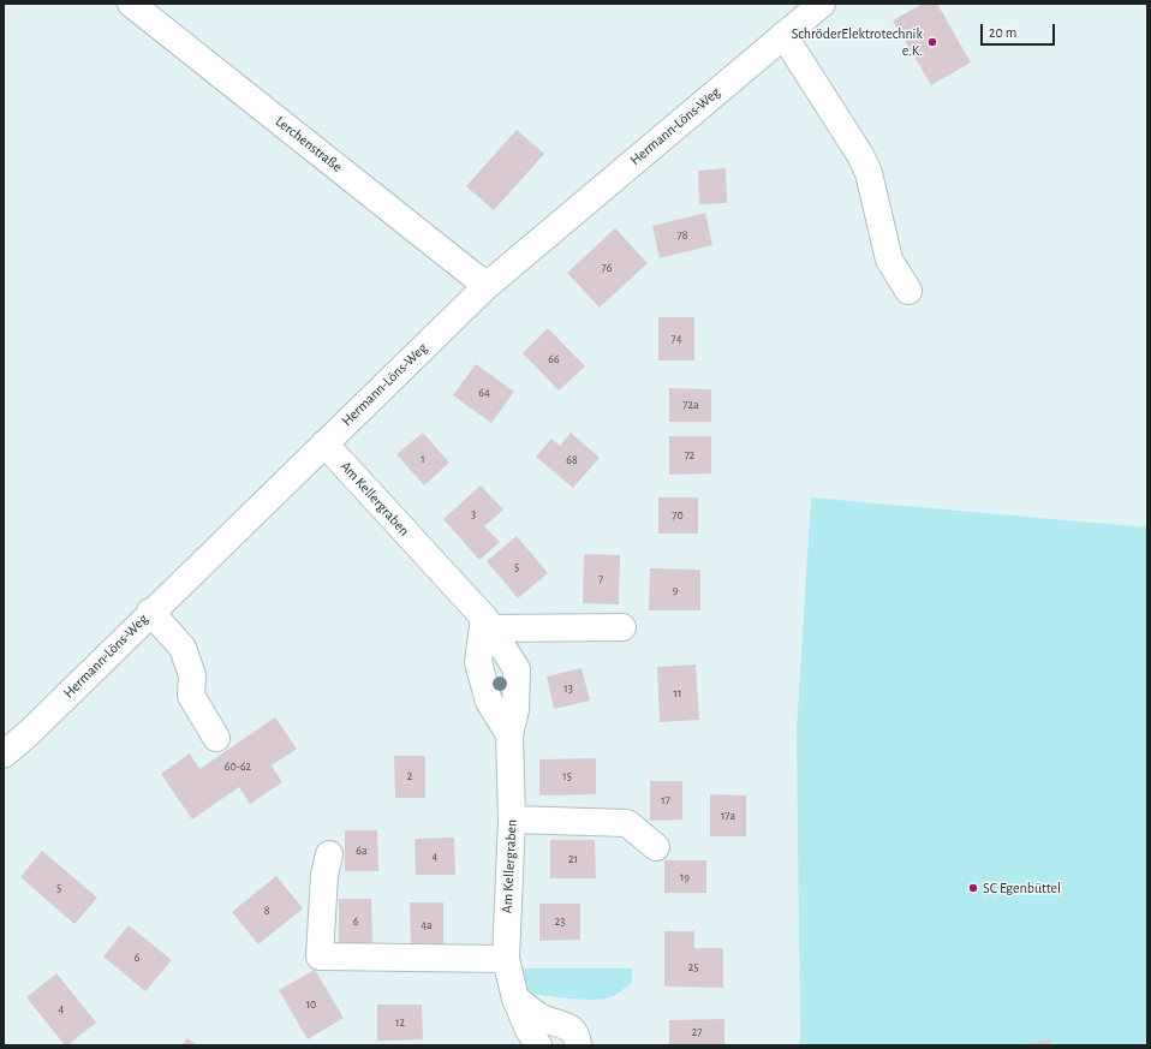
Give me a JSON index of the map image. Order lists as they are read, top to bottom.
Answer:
{
  "streets": {
    "street": ["Hermann-Löns-Weg", "Lerchenstraße", "Am Kellergraben"]
  },
  "crossings": [
    ["Hermann-Löns-Weg", "Lerchenstraße"],
    ["Hermann-Löns-Weg", "Am Kellergraben"]
  ],
  "places": ["SchröderElektrotechnik e.K.", "SC Egenbüttel"],
  "house_numbers": [
    "78",
    "76",
    "74",
    "66",
    "64",
    "72a",
    "72",
    "1",
    "68",
    "3",
    "70",
    "5",
    "7",
    "9",
    "13",
    "11",
    "60-62",
    "2",
    "15",
    "17",
    "17a",
    "6a",
    "4",
    "21",
    "19",
    "5",
    "8",
    "6",
    "23",
    "4a",
    "6",
    "25",
    "10",
    "4",
    "12",
    "27"
  ],
  "scale_bar": "20 m"
}
